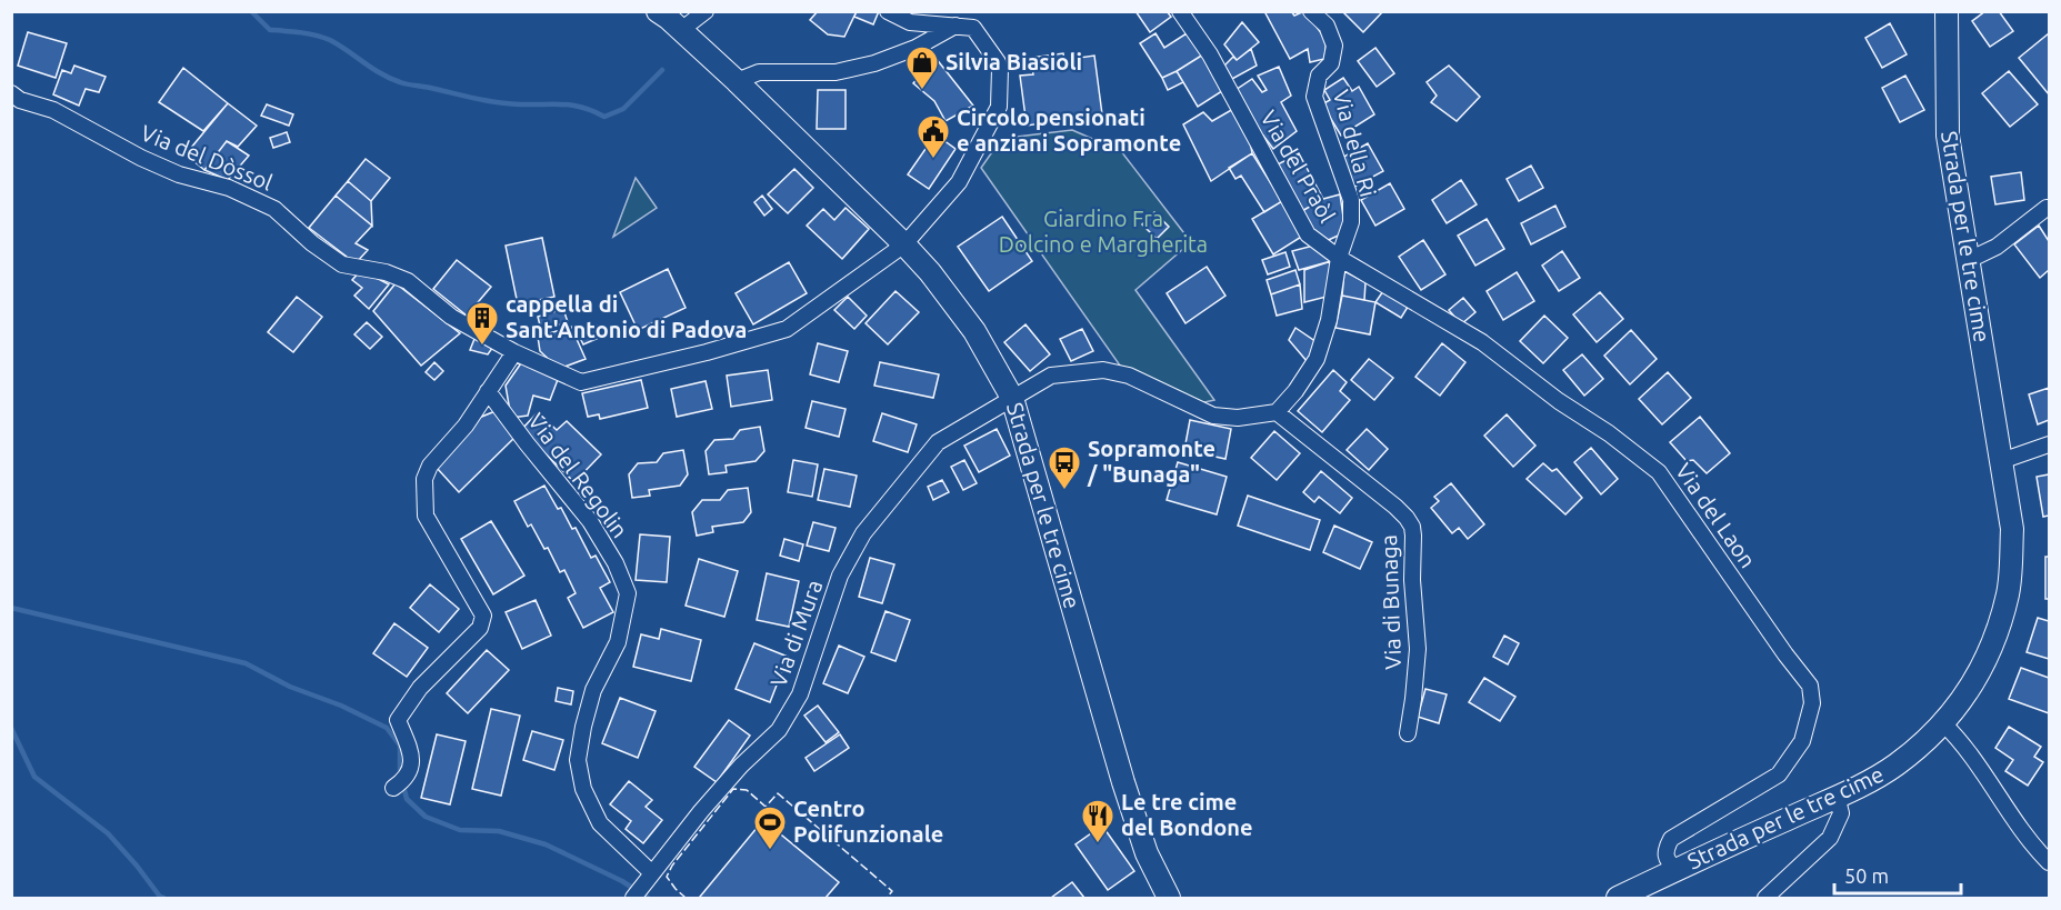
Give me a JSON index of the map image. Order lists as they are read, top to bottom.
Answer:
{
  "streets": {
    "main road": ["Strada per le tre cime"],
    "street": [
      "Via della Ri",
      "Via del Dòssol",
      "Via del Praòl",
      "Via del Regolin",
      "Via del Laon",
      "Via di Bunaga",
      "Via di Mura"
    ]
  },
  "crossings": [
    ["Via della Ri", "Via del Praòl"],
    ["Via della Ri", "Via del Laon"],
    ["Via del Dòssol", "Strada per le tre cime"],
    ["Via del Praòl", "Via del Laon"],
    ["Strada per le tre cime", "Via del Laon"],
    ["Strada per le tre cime", "Via di Mura"],
    ["Via del Regolin", "Via di Mura"]
  ],
  "parks": ["Giardino Fra Dolcino e Margherita"],
  "places": {
    "shop": ["Silvia Biasioli"],
    "public building": ["Circolo pensionati e anziani Sopramonte"],
    "building": ["cappella di Sant'Antonio di Padova"],
    "bus stop": ["Sopramonte / \"Bunaga\""],
    "restaurant": ["Le tre cime del Bondone"],
    "sports": ["Centro Polifunzionale"]
  },
  "scale_bar": "50 m"
}
